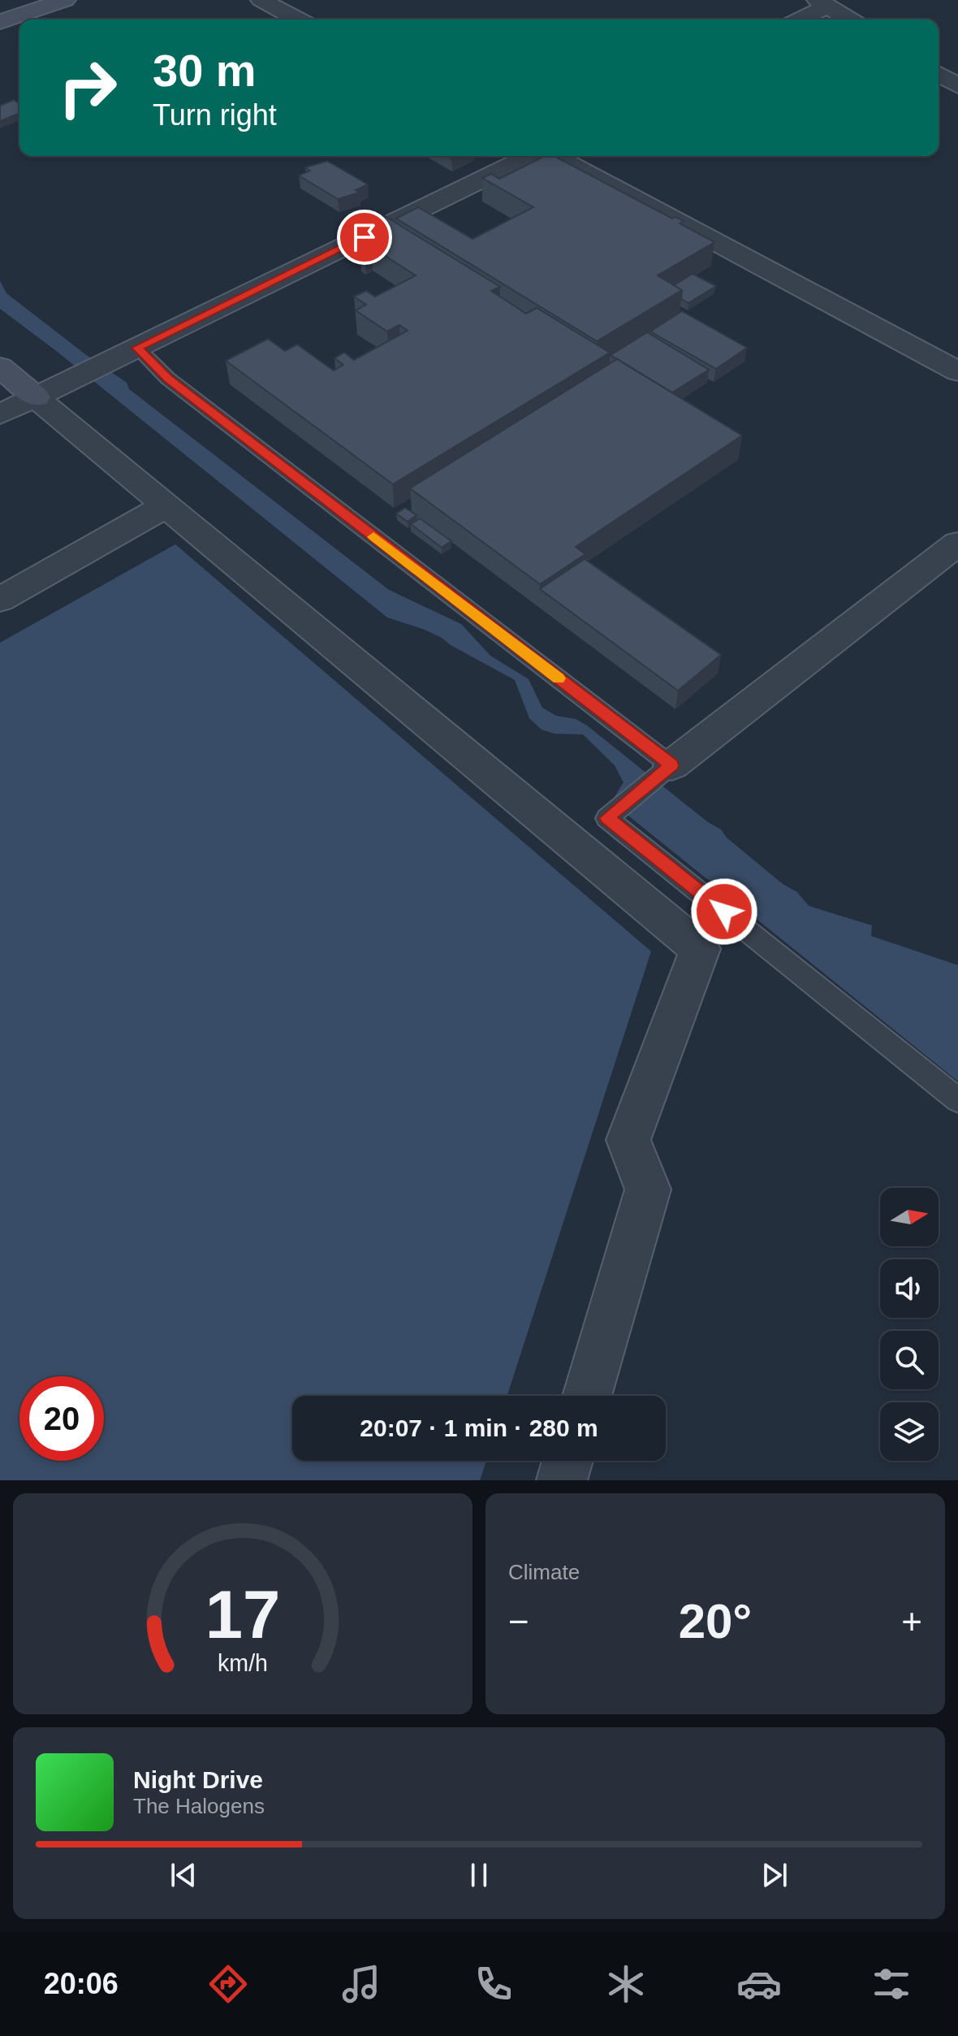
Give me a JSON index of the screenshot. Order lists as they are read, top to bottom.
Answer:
{
  "north": "right",
  "page": {
    "turn": ["30 m", "Turn right"],
    "limit": "20",
    "trip": "20:07 · 1 min · 280 m",
    "tile": "Climate",
    "heat": ["−", "20°", "+"],
    "song": ["Night Drive", "The Halogens"],
    "tabs": "20:06",
    "gauge": ["17", "km/h"]
  }
}
